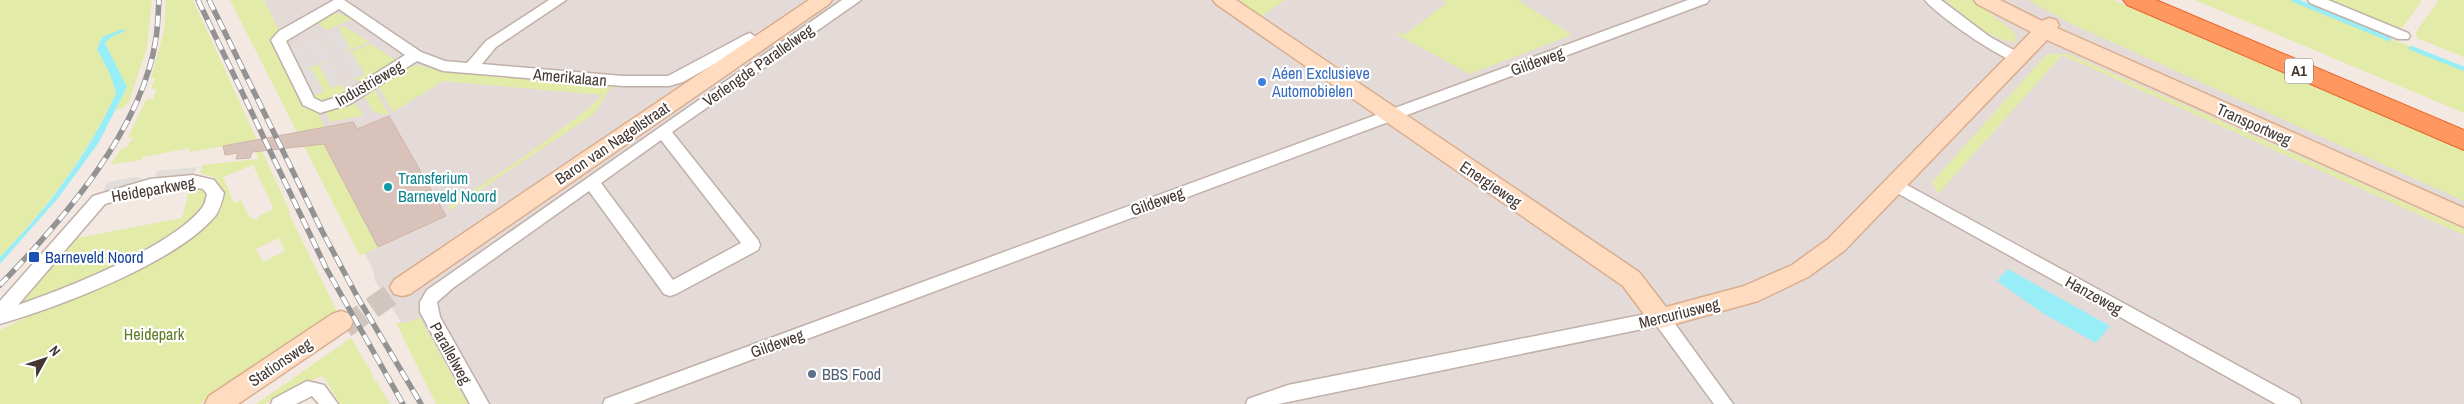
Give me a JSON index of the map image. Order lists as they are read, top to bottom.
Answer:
{
  "streets": {
    "highway": ["A1"],
    "street": [
      "Gildeweg",
      "Verlengde Parallelweg",
      "Amerikalaan",
      "Industrieweg",
      "Transportweg",
      "Baron van Nagellstraat",
      "Energieweg",
      "Heideparkweg",
      "Hanzeweg",
      "Mercuriusweg",
      "Parallelweg",
      "Stationsweg"
    ]
  },
  "crossings": [
    ["Gildeweg", "Energieweg"],
    ["Verlengde Parallelweg", "Parallelweg"],
    ["Amerikalaan", "Industrieweg"],
    ["Amerikalaan", "Baron van Nagellstraat"],
    ["Transportweg", "Mercuriusweg"],
    ["Energieweg", "Mercuriusweg"],
    ["Hanzeweg", "Mercuriusweg"]
  ],
  "parks": ["Heidepark"],
  "places": {
    "other": ["Aéen Exclusieve Automobielen", "Transferium Barneveld Noord", "BBS Food"],
    "transit": ["Barneveld Noord"]
  },
  "north": "top right"
}
